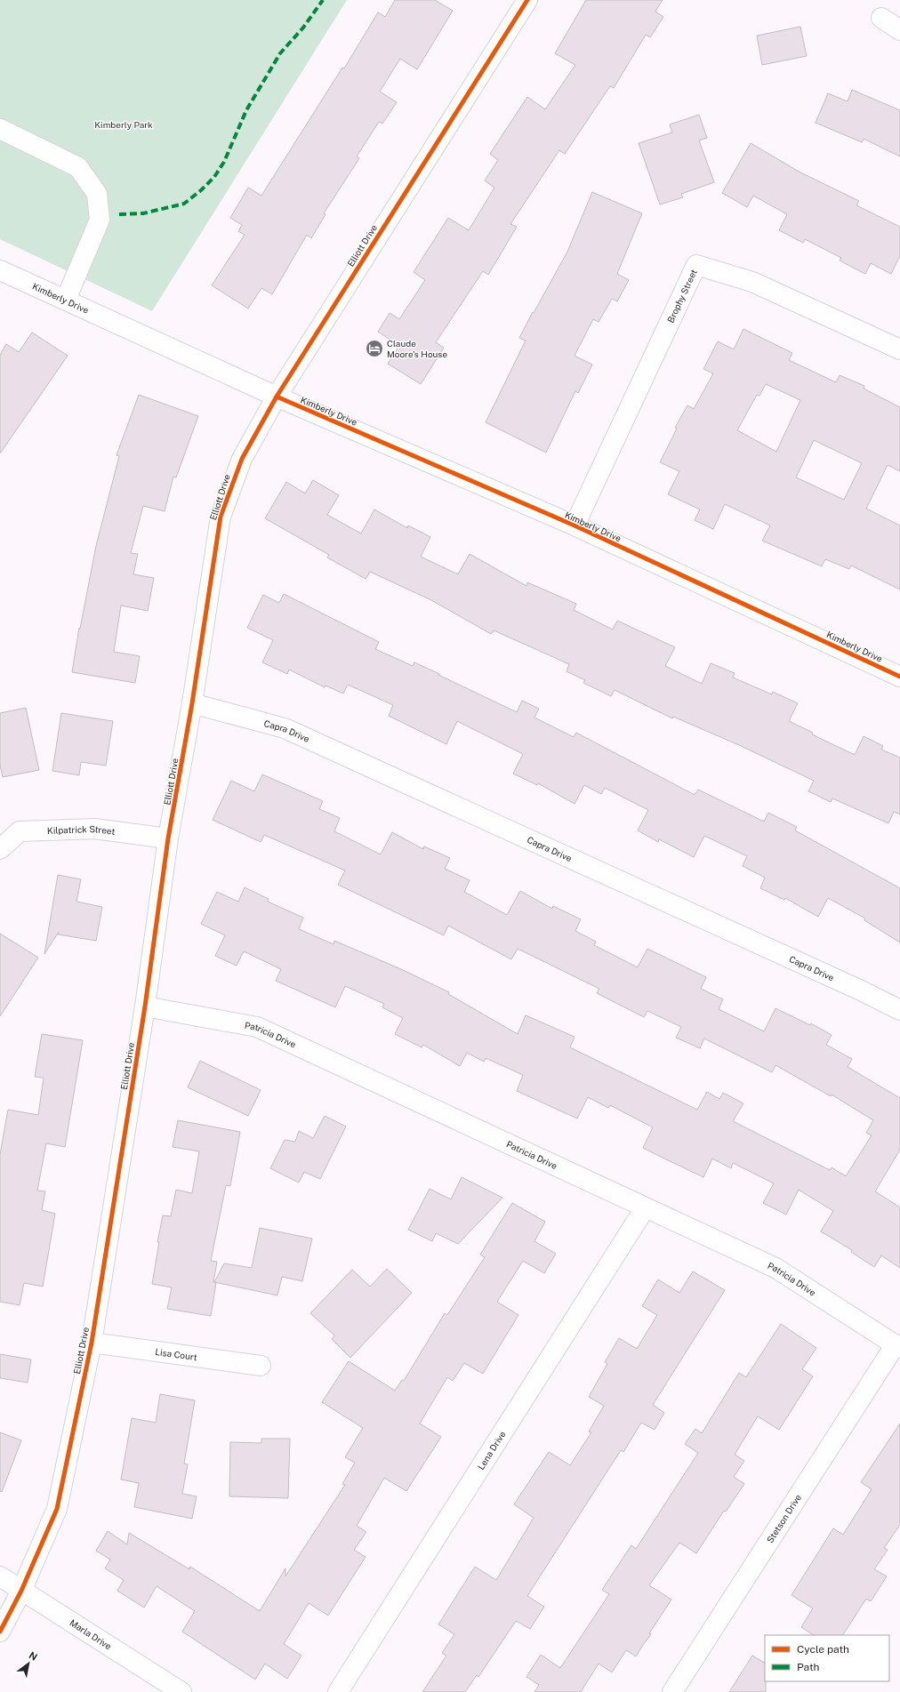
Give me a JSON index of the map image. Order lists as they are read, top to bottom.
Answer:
{
  "streets": {
    "street": [
      "Elliott Drive",
      "Brophy Street",
      "Kimberly Drive",
      "Capra Drive",
      "Kilpatrick Street",
      "Patricia Drive",
      "Lisa Court",
      "Lena Drive",
      "Stetson Drive",
      "Marla Drive"
    ]
  },
  "crossings": [
    ["Elliott Drive", "Kimberly Drive"],
    ["Elliott Drive", "Capra Drive"],
    ["Elliott Drive", "Kilpatrick Street"],
    ["Elliott Drive", "Patricia Drive"],
    ["Elliott Drive", "Lisa Court"],
    ["Elliott Drive", "Marla Drive"],
    ["Brophy Street", "Kimberly Drive"],
    ["Patricia Drive", "Lena Drive"],
    ["Patricia Drive", "Stetson Drive"]
  ],
  "parks": ["Kimberly Park"],
  "places": {
    "hotel": ["Claude Moore’s House"]
  },
  "legend": ["Cycle path", "Path"],
  "north": "top right"
}
